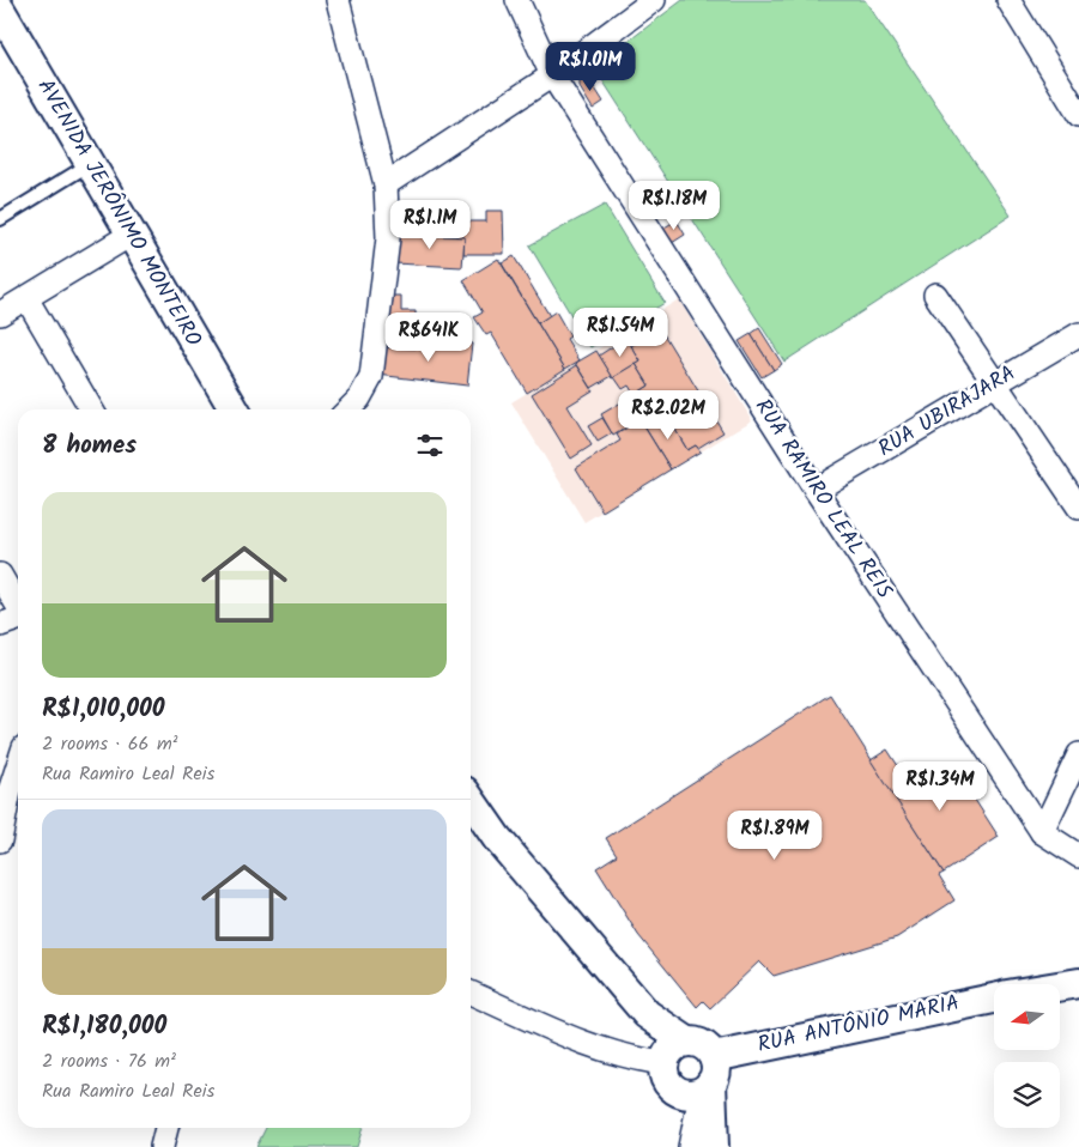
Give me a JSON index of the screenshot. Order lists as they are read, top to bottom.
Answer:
{
  "streets": {
    "street": [
      "AVENIDA JERÔNIMO MONTEIRO",
      "RUA UBIRAJARA",
      "RUA RAMIRO LEAL REIS",
      "RUA ANTÔNIO MARIA"
    ]
  },
  "crossings": [
    ["RUA UBIRAJARA", "RUA RAMIRO LEAL REIS"]
  ],
  "north": "left",
  "page": {
    "price": [
      "R$1.01M",
      "R$1.18M",
      "R$1.1M",
      "R$1.54M",
      "R$641K",
      "R$2.02M",
      "R$1.34M",
      "R$1.89M"
    ],
    "heading": "8 homes",
    "list": [
      {
        "name": "R$1,010,000",
        "note": "2 rooms · 66 m² · Rua Ramiro Leal Reis"
      },
      {
        "name": "R$1,180,000",
        "note": "2 rooms · 76 m² · Rua Ramiro Leal Reis"
      }
    ]
  }
}
